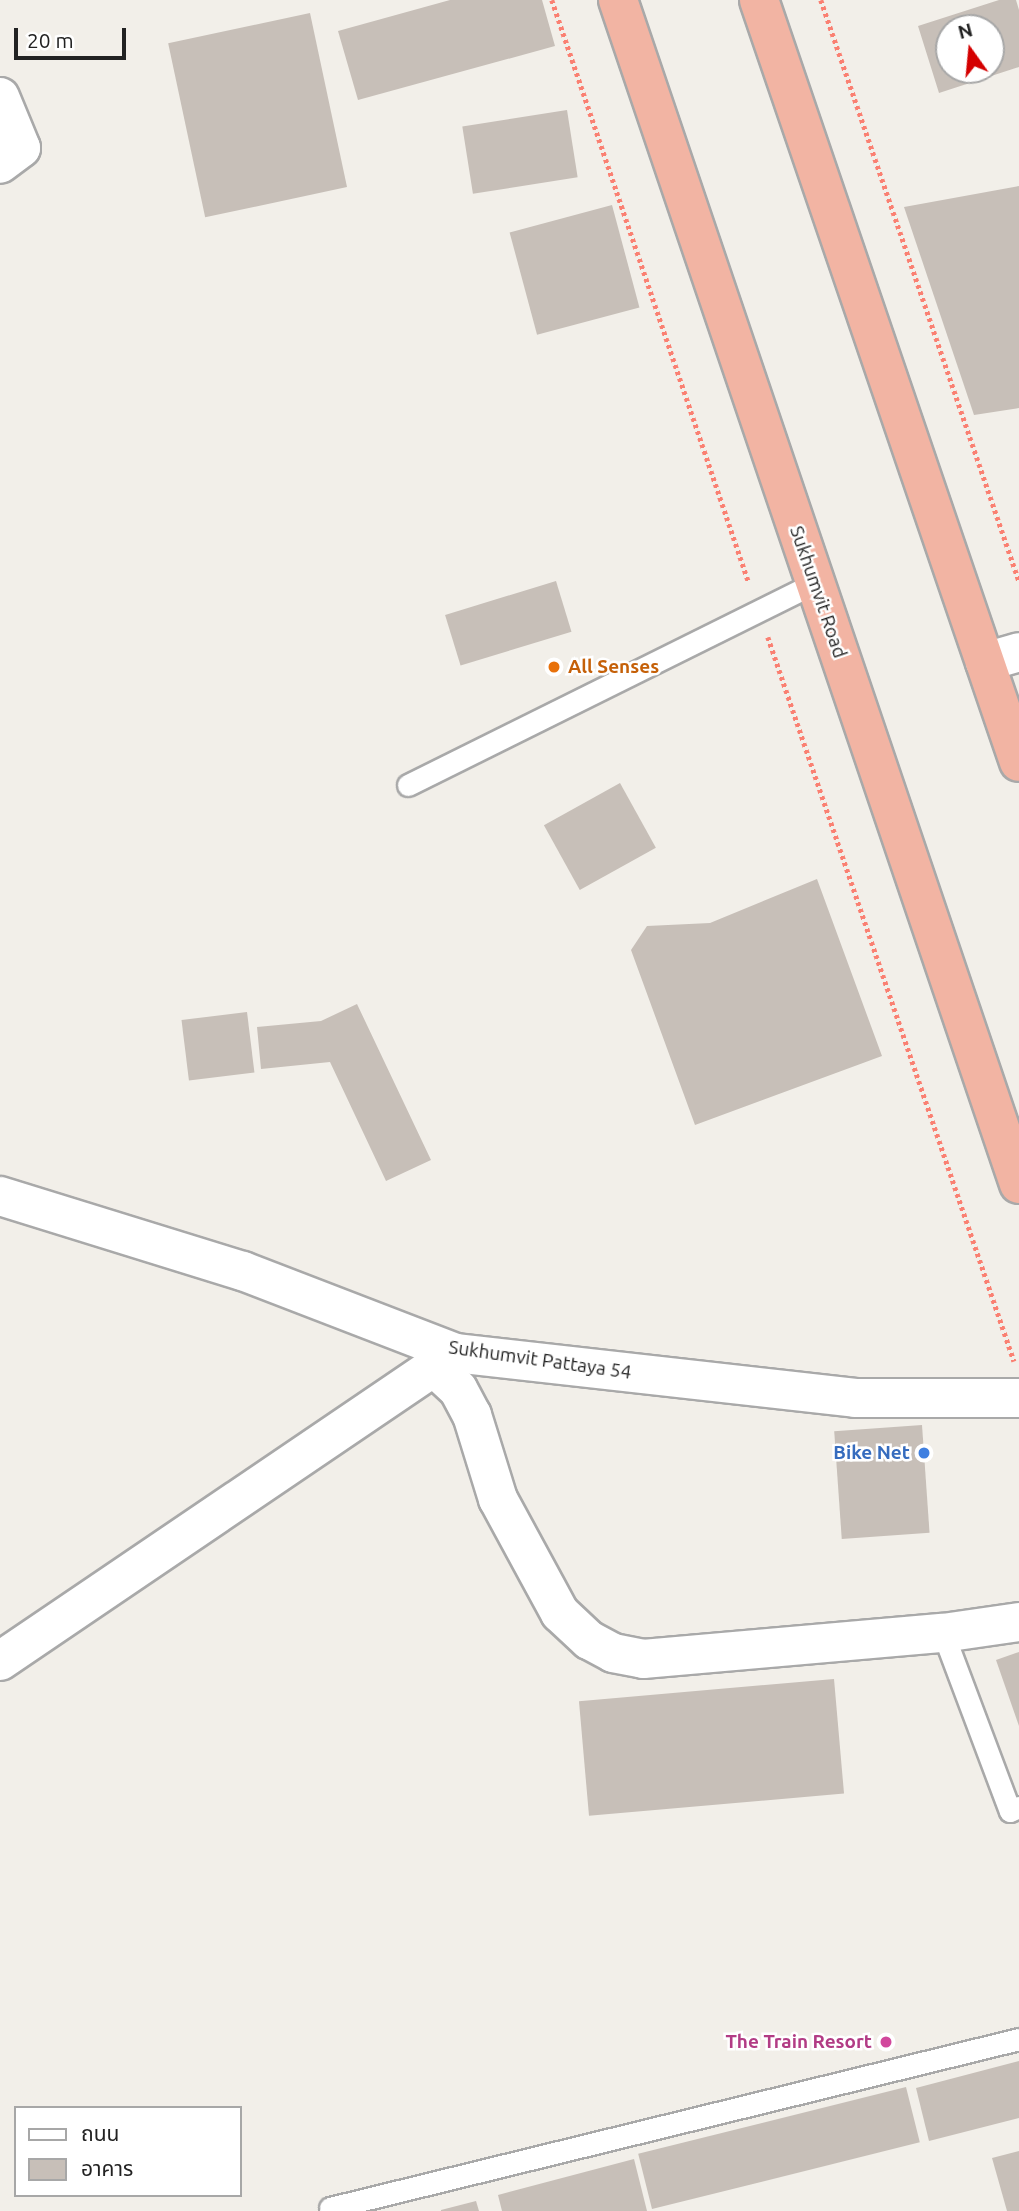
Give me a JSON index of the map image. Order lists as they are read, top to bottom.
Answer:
{
  "streets": {
    "highway": ["Sukhumvit Road"],
    "street": ["Sukhumvit Pattaya 54"]
  },
  "places": ["All Senses", "Bike Net", "The Train Resort"],
  "legend": ["ถนน", "อาคาร"],
  "scale_bar": "20 m",
  "north": "top"
}
